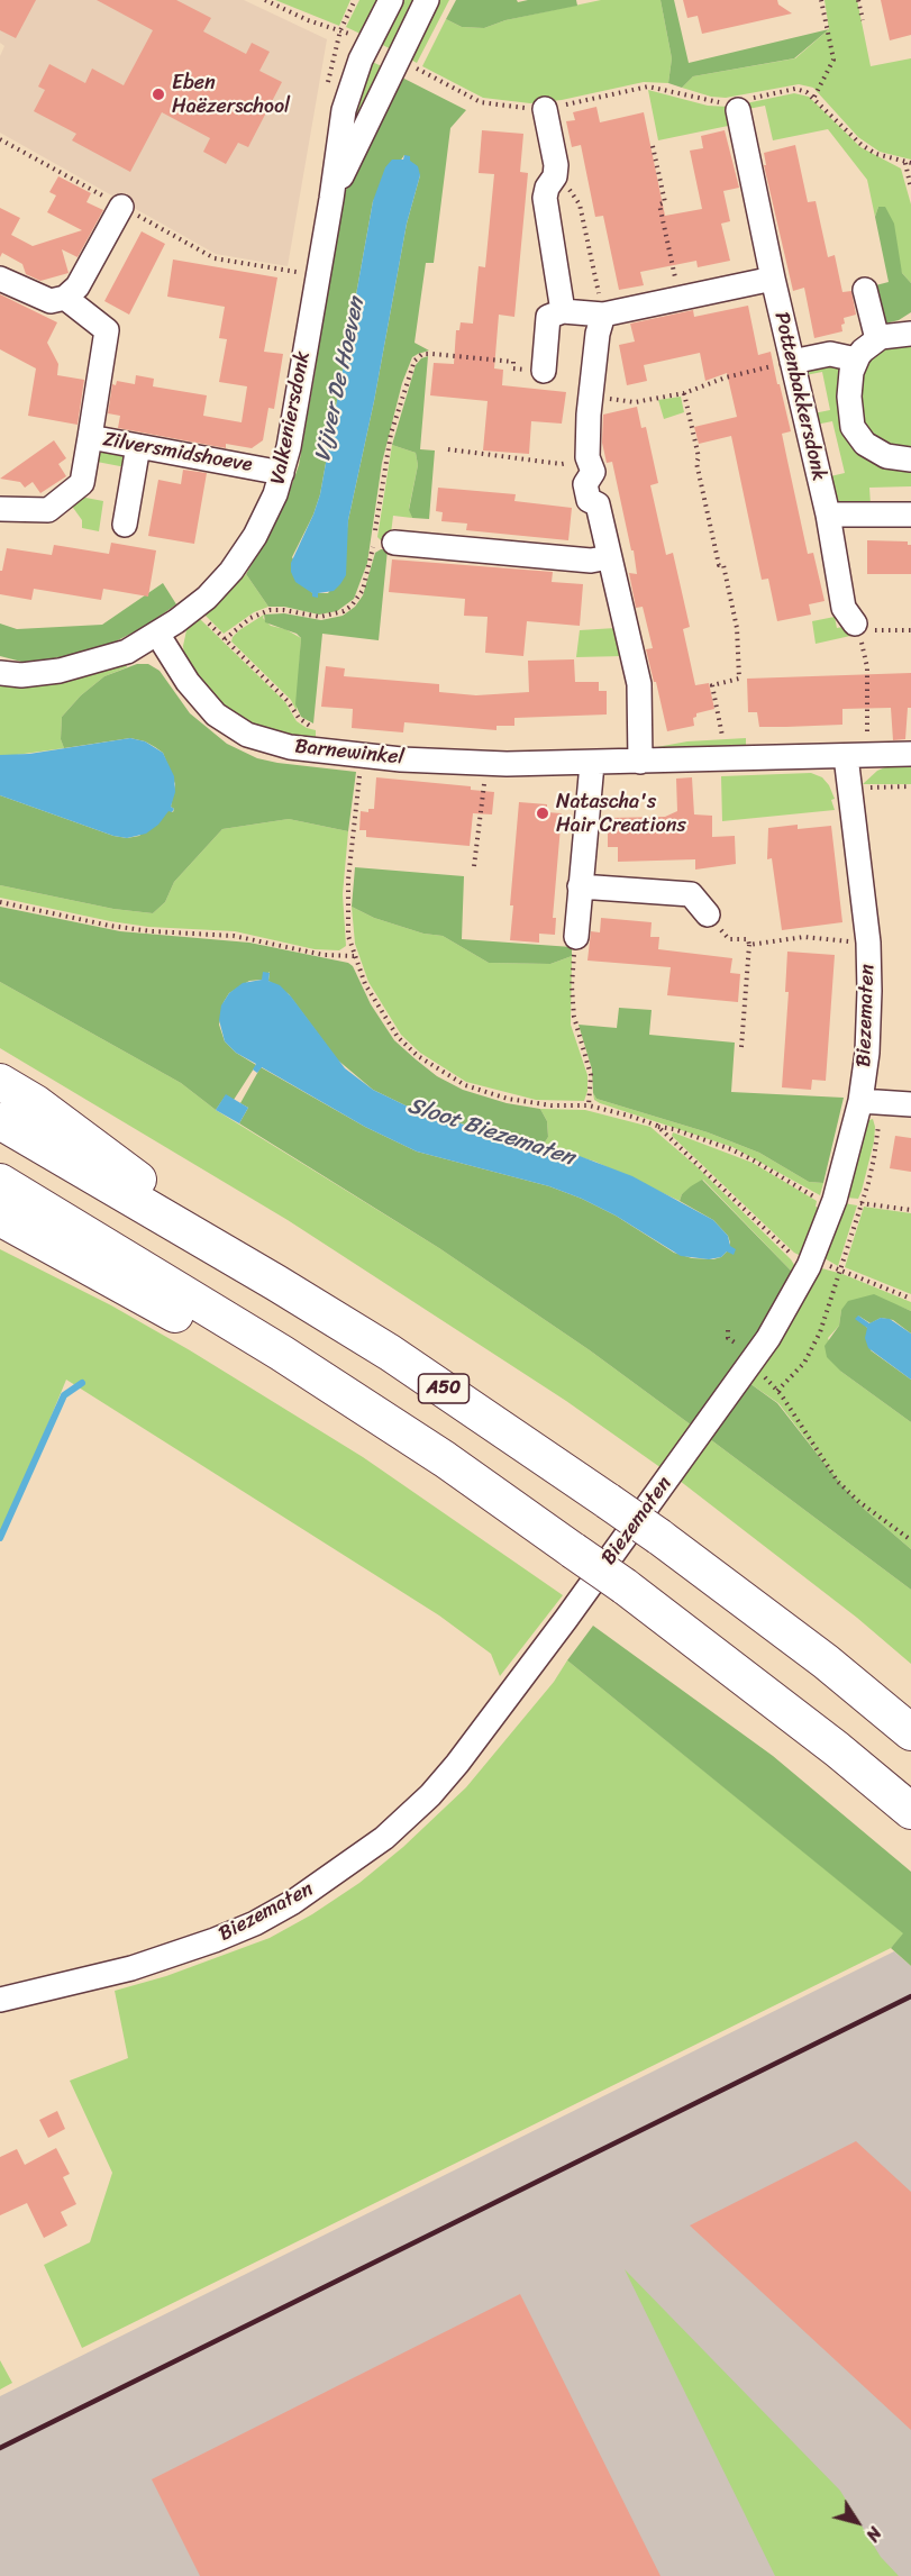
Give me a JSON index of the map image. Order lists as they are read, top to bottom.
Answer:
{
  "streets": {
    "highway": ["A50"],
    "street": [
      "Pottenbakkersdonk",
      "Valkeniersdonk",
      "Zilversmidshoeve",
      "Barnewinkel",
      "Biezematen"
    ]
  },
  "crossings": [
    ["Valkeniersdonk", "Zilversmidshoeve"],
    ["Valkeniersdonk", "Barnewinkel"],
    ["Barnewinkel", "Biezematen"]
  ],
  "water": ["Vijver De Hoeven", "Sloot Biezematen"],
  "places": ["Eben Haëzerschool", "Natascha's Hair Creations"],
  "north": "bottom right"
}
